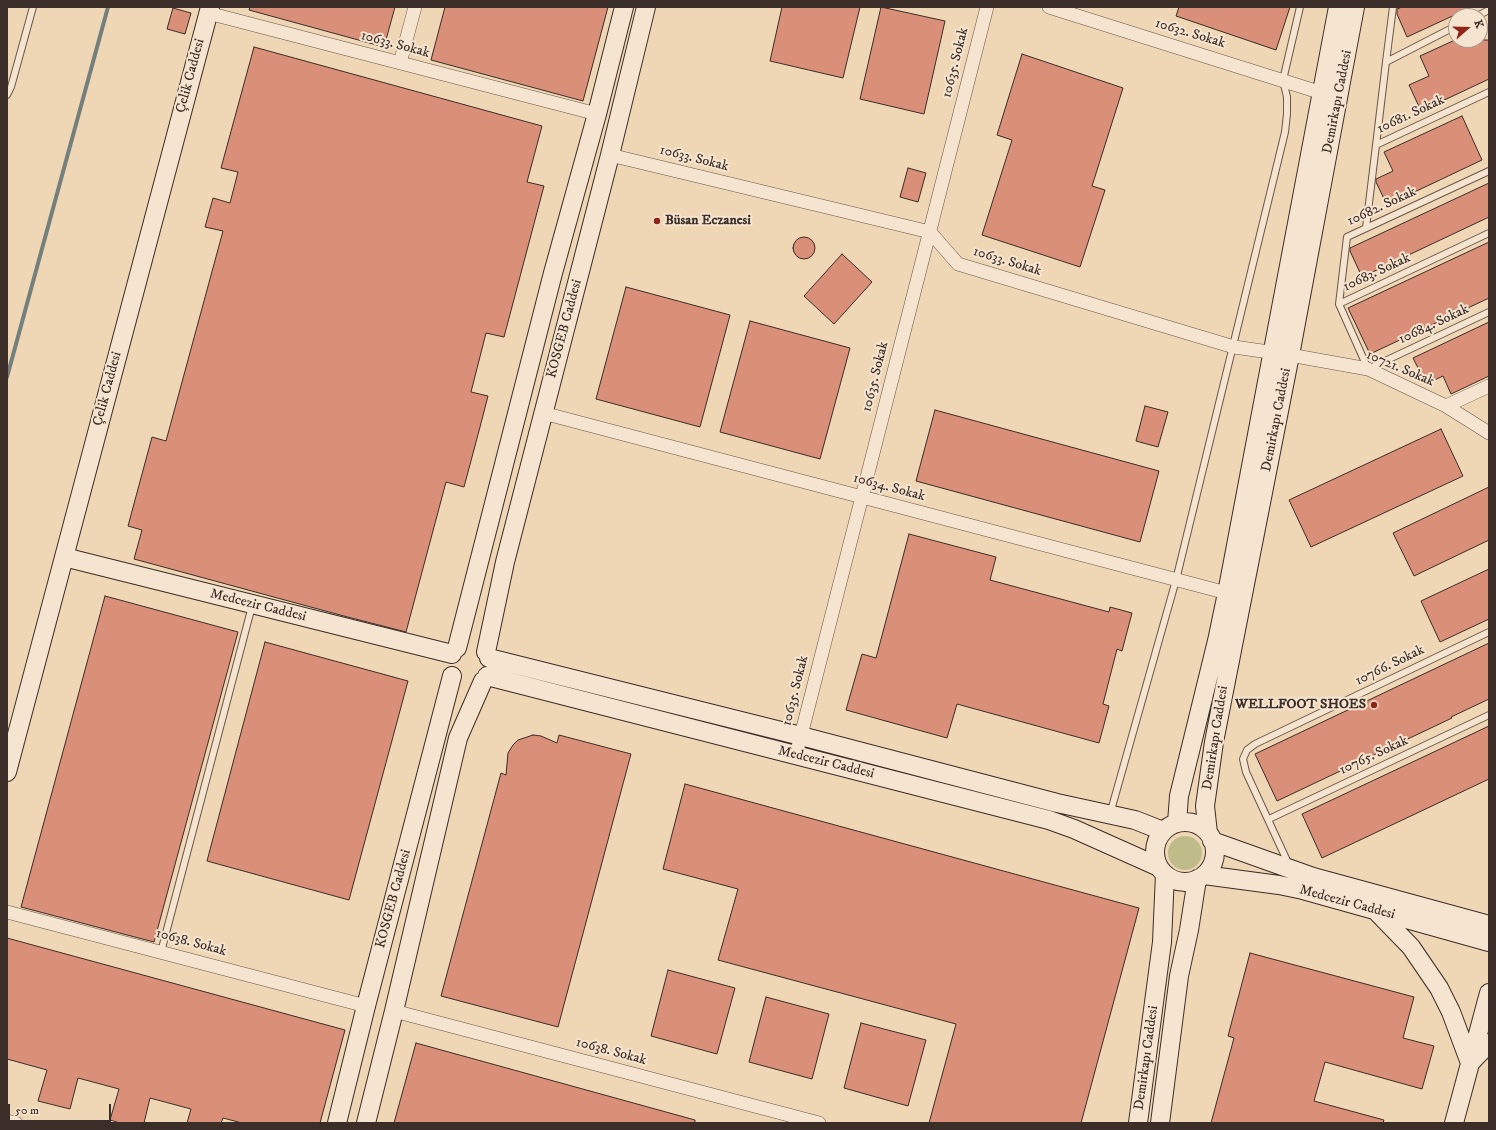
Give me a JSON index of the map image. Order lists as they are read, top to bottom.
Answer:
{
  "streets": {
    "street": [
      "10632. Sokak",
      "10633. Sokak",
      "10635. Sokak",
      "Çelik Caddesi",
      "Demirkapı Caddesi",
      "KOSGEB Caddesi",
      "10721. Sokak",
      "10634. Sokak",
      "Medcezir Caddesi",
      "10638. Sokak"
    ],
    "lane": [
      "10681. Sokak",
      "10682. Sokak",
      "10683. Sokak",
      "10684. Sokak",
      "10766. Sokak",
      "10765. Sokak"
    ]
  },
  "crossings": [
    ["10632. Sokak", "Demirkapı Caddesi"],
    ["10633. Sokak", "10635. Sokak"],
    ["10633. Sokak", "Çelik Caddesi"],
    ["10633. Sokak", "Demirkapı Caddesi"],
    ["10633. Sokak", "KOSGEB Caddesi"],
    ["10633. Sokak", "10721. Sokak"],
    ["10635. Sokak", "10634. Sokak"],
    ["10635. Sokak", "Medcezir Caddesi"],
    ["Çelik Caddesi", "Medcezir Caddesi"],
    ["Demirkapı Caddesi", "10721. Sokak"],
    ["Demirkapı Caddesi", "10634. Sokak"],
    ["Demirkapı Caddesi", "Medcezir Caddesi"],
    ["10681. Sokak", "10682. Sokak"],
    ["10682. Sokak", "10683. Sokak"],
    ["10683. Sokak", "10684. Sokak"],
    ["10683. Sokak", "10721. Sokak"],
    ["10684. Sokak", "10721. Sokak"],
    ["KOSGEB Caddesi", "10634. Sokak"],
    ["KOSGEB Caddesi", "Medcezir Caddesi"],
    ["KOSGEB Caddesi", "10638. Sokak"],
    ["Medcezir Caddesi", "10766. Sokak"],
    ["10766. Sokak", "10765. Sokak"]
  ],
  "places": ["Büsan Eczanesi", "WELLFOOT SHOES"],
  "scale_bar": "50 m",
  "north": "right"
}
